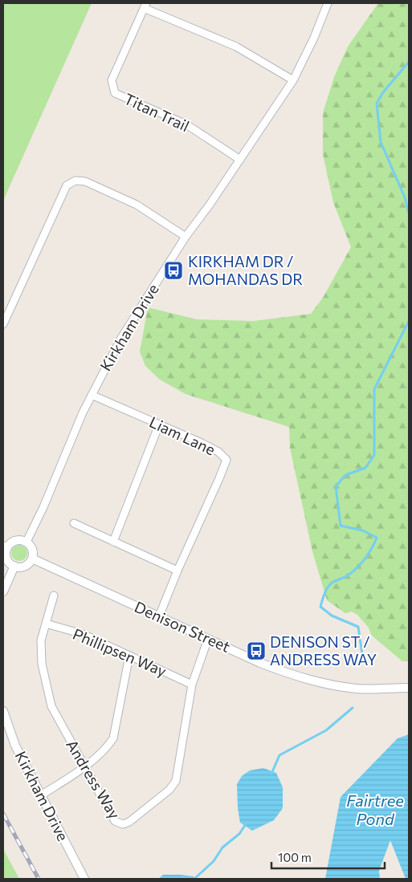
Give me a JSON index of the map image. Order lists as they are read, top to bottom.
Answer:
{
  "streets": {
    "street": [
      "Titan Trail",
      "Kirkham Drive",
      "Liam Lane",
      "Denison Street",
      "Phillipsen Way",
      "Andress Way"
    ]
  },
  "crossings": [
    ["Titan Trail", "Kirkham Drive"],
    ["Kirkham Drive", "Liam Lane"],
    ["Kirkham Drive", "Denison Street"],
    ["Denison Street", "Andress Way"],
    ["Phillipsen Way", "Andress Way"]
  ],
  "water": ["Fairtree Pond"],
  "places": {
    "bus stop": ["KIRKHAM DR / MOHANDAS DR", "DENISON ST / ANDRESS WAY"]
  },
  "scale_bar": "100 m"
}
